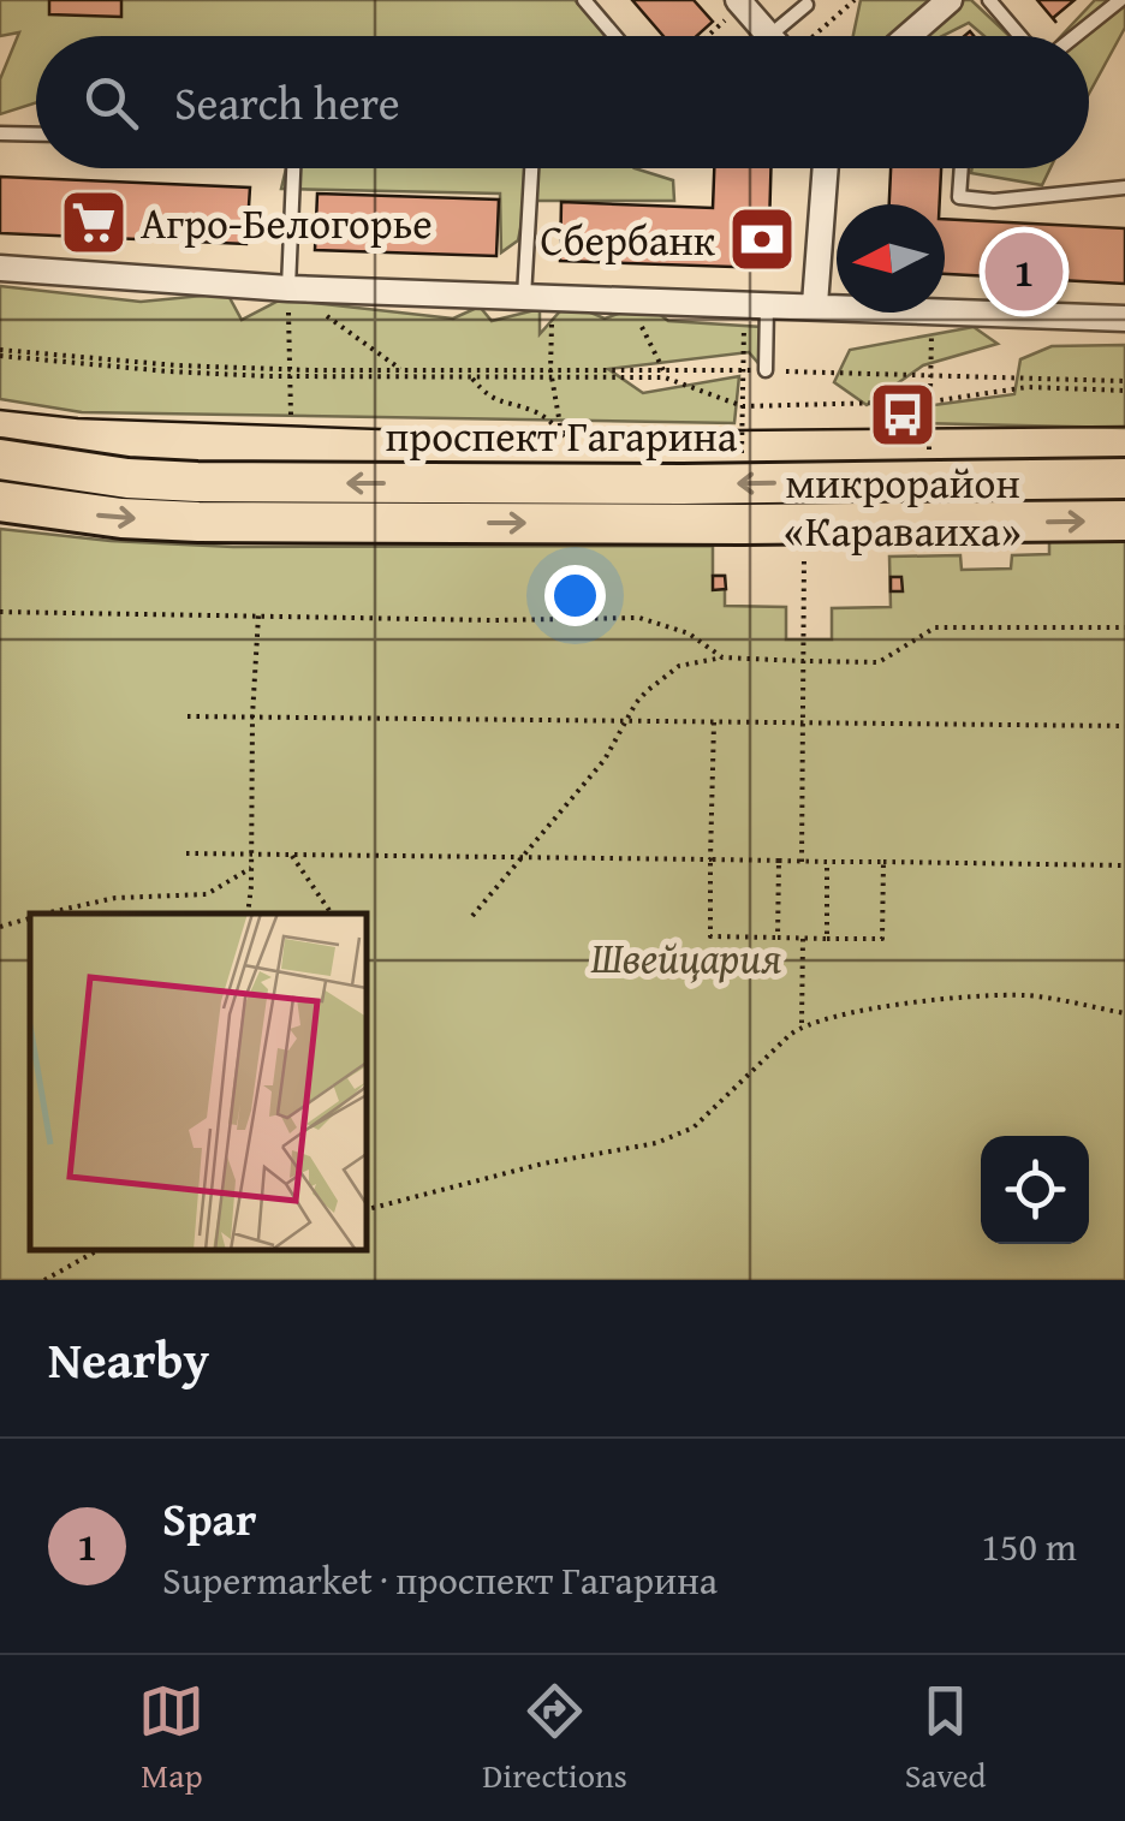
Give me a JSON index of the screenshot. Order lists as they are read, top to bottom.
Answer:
{
  "streets": {
    "main road": ["проспект Гагарина"]
  },
  "parks": ["Швейцария"],
  "places": {
    "supermarket": ["Агро-Белогорье"],
    "bank": ["Сбербанк"],
    "bus stop": ["микрорайон «Караваиха»"]
  },
  "north": "left",
  "page": {
    "search": "Search here",
    "pins": "1",
    "heading": "Nearby",
    "list": [
      {
        "mark": "1",
        "name": "Spar",
        "note": "Supermarket · проспект Гагарина",
        "value": "150 m"
      }
    ],
    "nav": ["Map", "Directions", "Saved"]
  }
}
